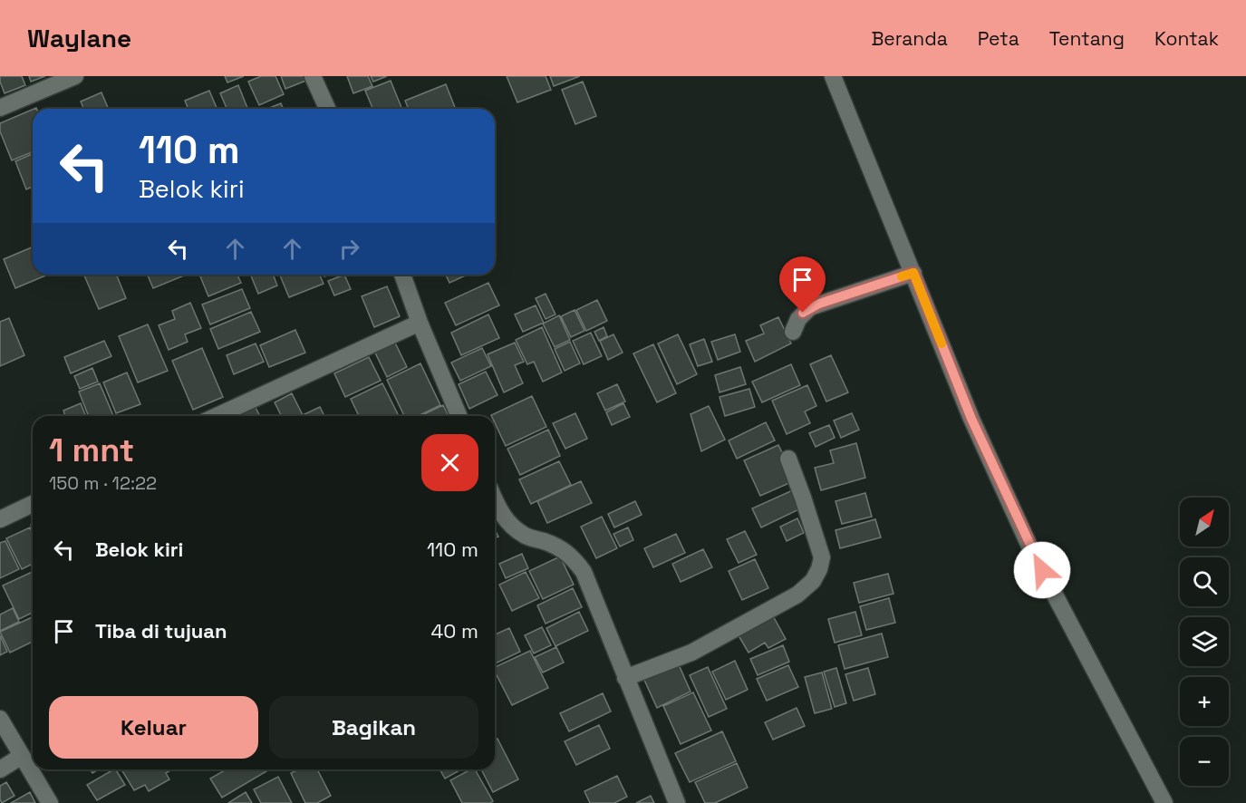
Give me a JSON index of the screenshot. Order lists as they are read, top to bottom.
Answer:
{
  "north": "top right",
  "page": {
    "header": "Waylane",
    "nav": [
      "Beranda",
      "Peta",
      "Tentang",
      "Kontak"
    ],
    "turn": ["110 m", "Belok kiri"],
    "heading": ["1 mnt", "150 m · 12:22"],
    "map_buttons": ["+", "−"],
    "list": [
      {
        "name": "Belok kiri",
        "value": "110 m"
      },
      {
        "name": "Tiba di tujuan",
        "value": "40 m"
      }
    ],
    "buttons": ["Keluar", "Bagikan"]
  }
}
